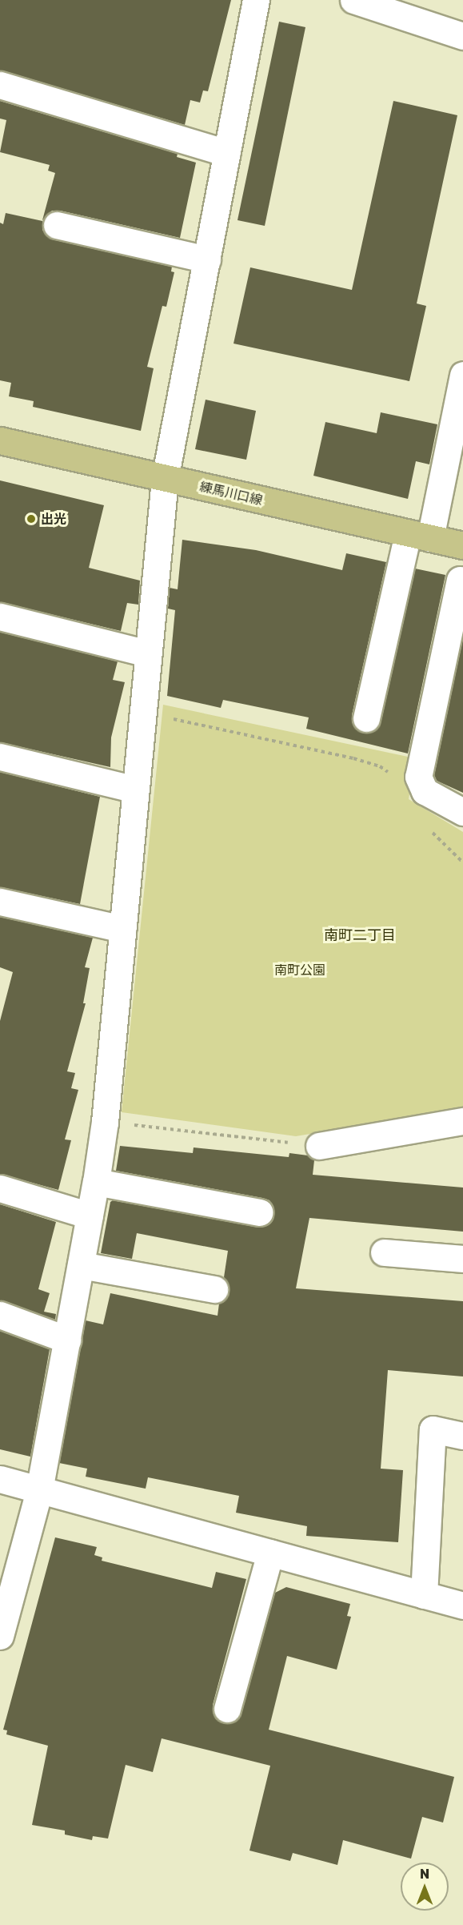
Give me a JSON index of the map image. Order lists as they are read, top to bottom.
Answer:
{
  "streets": {
    "main road": ["練馬川口線"]
  },
  "districts": ["南町二丁目"],
  "parks": ["南町公園"],
  "places": ["出光"],
  "north": "top"
}
